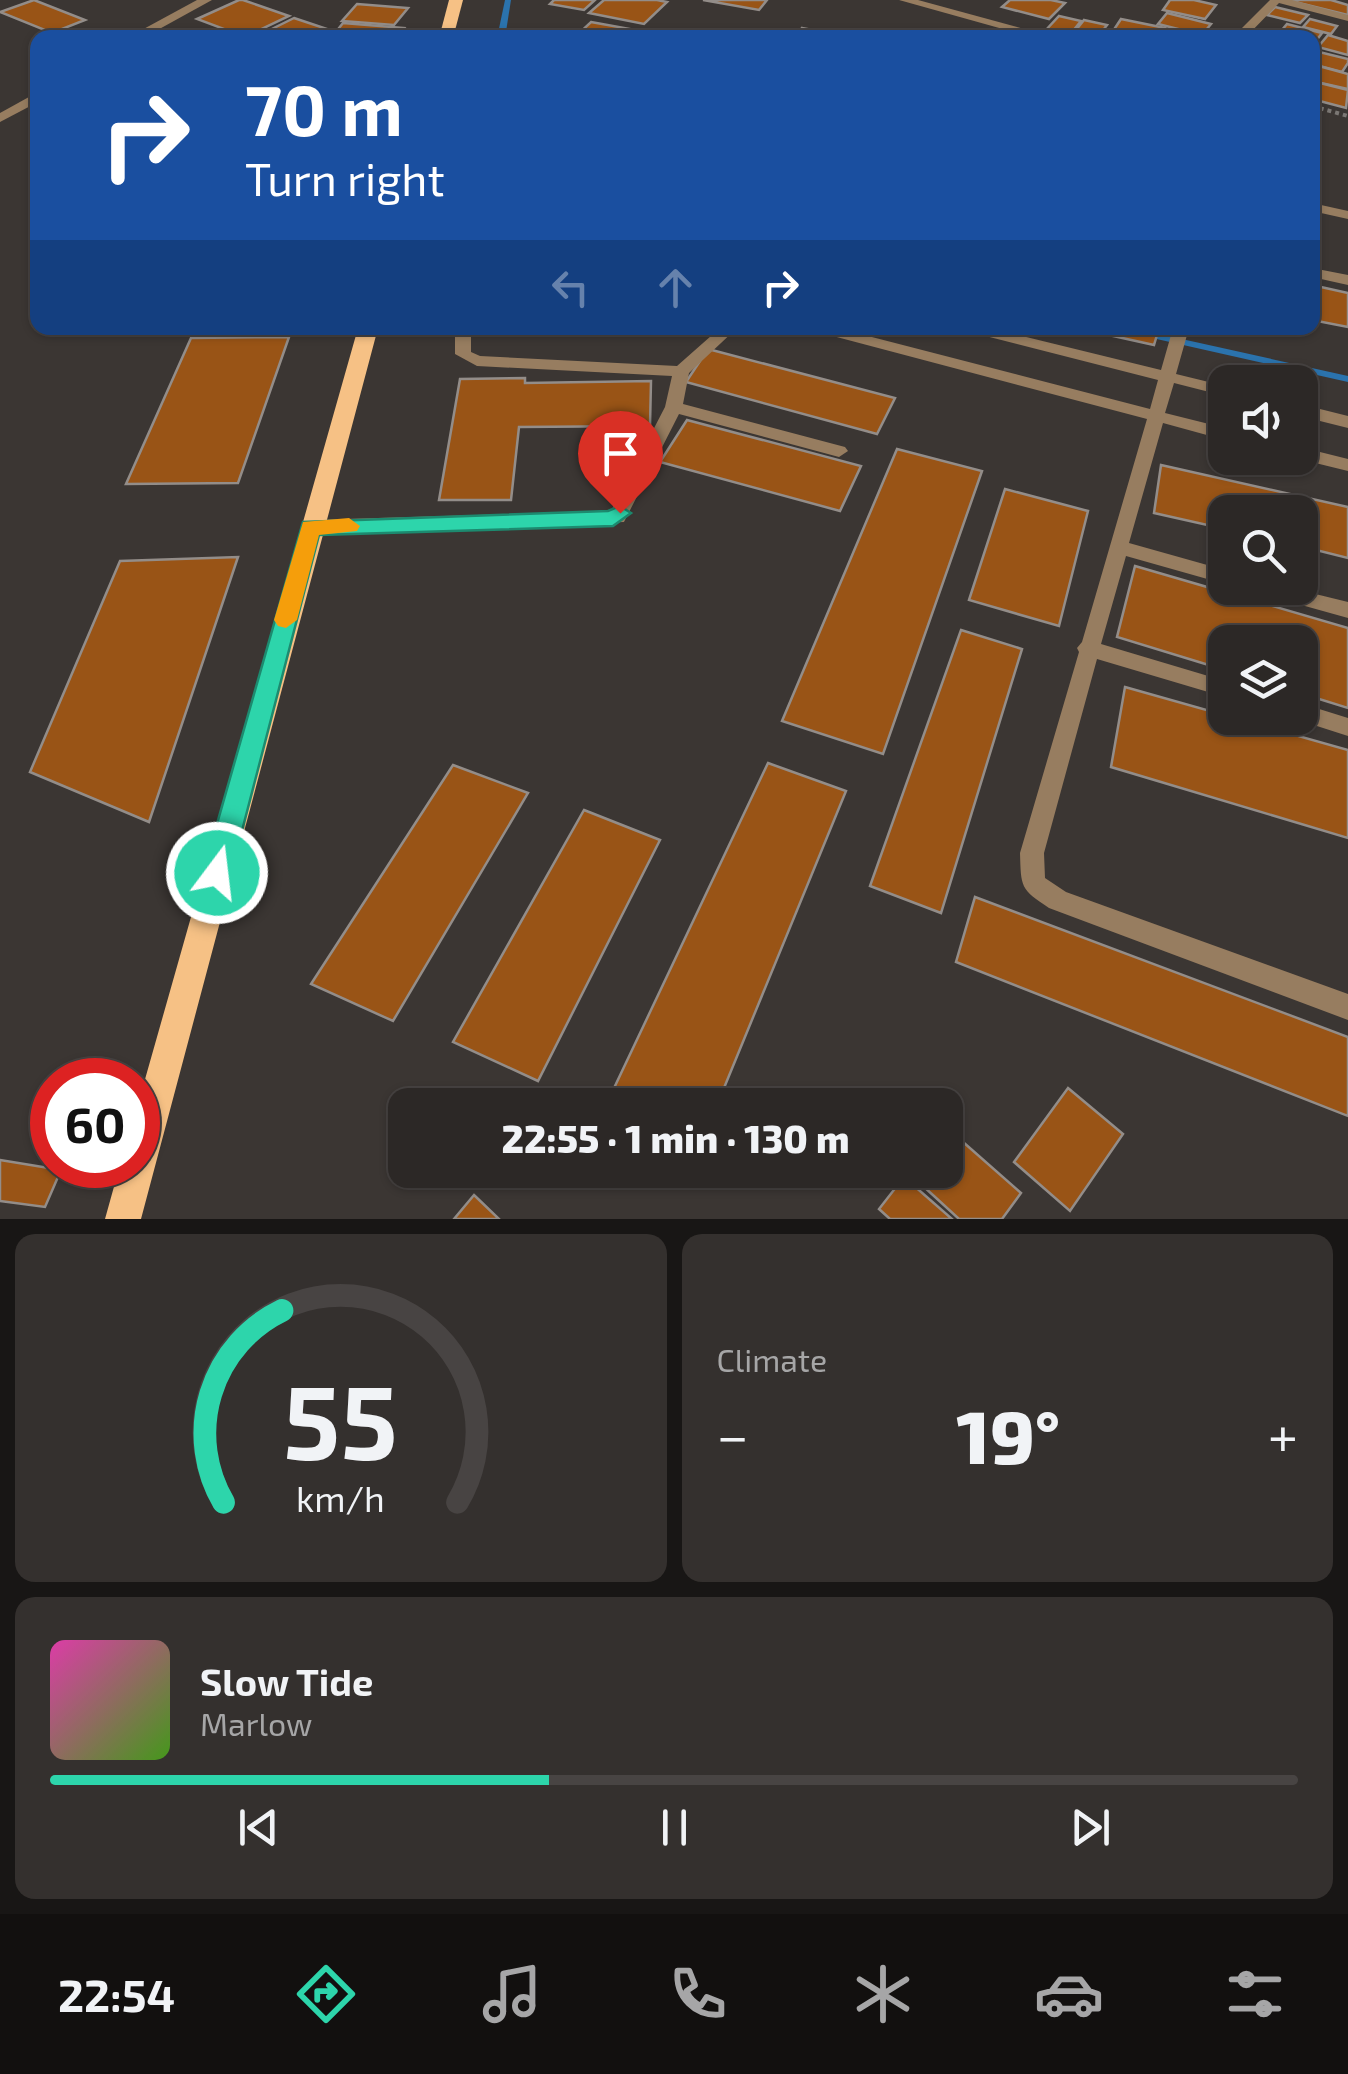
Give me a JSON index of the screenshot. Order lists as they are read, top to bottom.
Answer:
{
  "page": {
    "turn": ["70 m", "Turn right"],
    "limit": "60",
    "trip": "22:55 · 1 min · 130 m",
    "tile": "Climate",
    "heat": ["−", "19°", "+"],
    "song": ["Slow Tide", "Marlow"],
    "tabs": "22:54",
    "gauge": ["55", "km/h"]
  }
}
